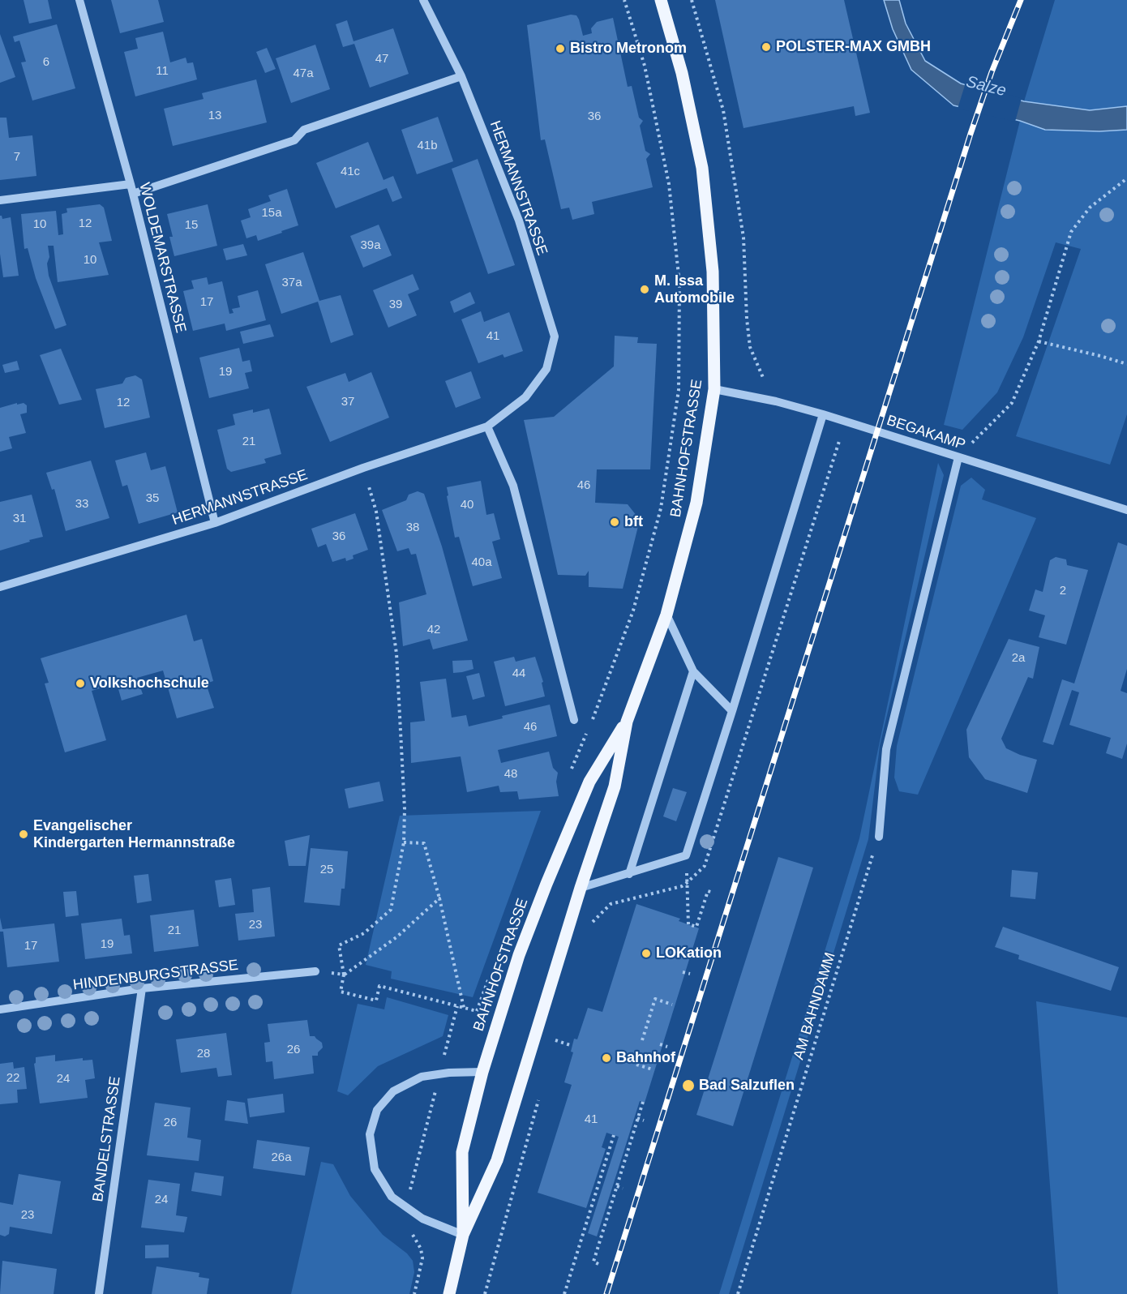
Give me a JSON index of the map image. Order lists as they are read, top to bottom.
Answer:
{
  "streets": {
    "main road": ["BAHNHOFSTRASSE"],
    "street": [
      "HERMANNSTRASSE",
      "WOLDEMARSTRASSE",
      "BEGAKAMP",
      "HINDENBURGSTRASSE",
      "BANDELSTRASSE"
    ],
    "path": ["AM BAHNDAMM"]
  },
  "crossings": [
    ["HERMANNSTRASSE", "WOLDEMARSTRASSE"],
    ["BEGAKAMP", "BAHNHOFSTRASSE"],
    ["HINDENBURGSTRASSE", "BANDELSTRASSE"]
  ],
  "water": ["Salze"],
  "places": [
    "POLSTER-MAX GMBH",
    "Bistro Metronom",
    "M. Issa Automobile",
    "bft",
    "Volkshochschule",
    "Evangelischer Kindergarten Hermannstraße",
    "LOKation",
    "Bahnhof",
    "Bad Salzuflen"
  ],
  "house_numbers": [
    "47",
    "6",
    "11",
    "47a",
    "13",
    "36",
    "41b",
    "7",
    "41c",
    "15a",
    "12",
    "10",
    "15",
    "39a",
    "10",
    "37a",
    "17",
    "39",
    "41",
    "19",
    "37",
    "12",
    "21",
    "46",
    "35",
    "33",
    "40",
    "31",
    "38",
    "36",
    "40a",
    "2",
    "42",
    "2a",
    "44",
    "46",
    "48",
    "25",
    "23",
    "21",
    "19",
    "17",
    "26",
    "28",
    "22",
    "24",
    "41",
    "26",
    "26a",
    "24",
    "23"
  ]
}
